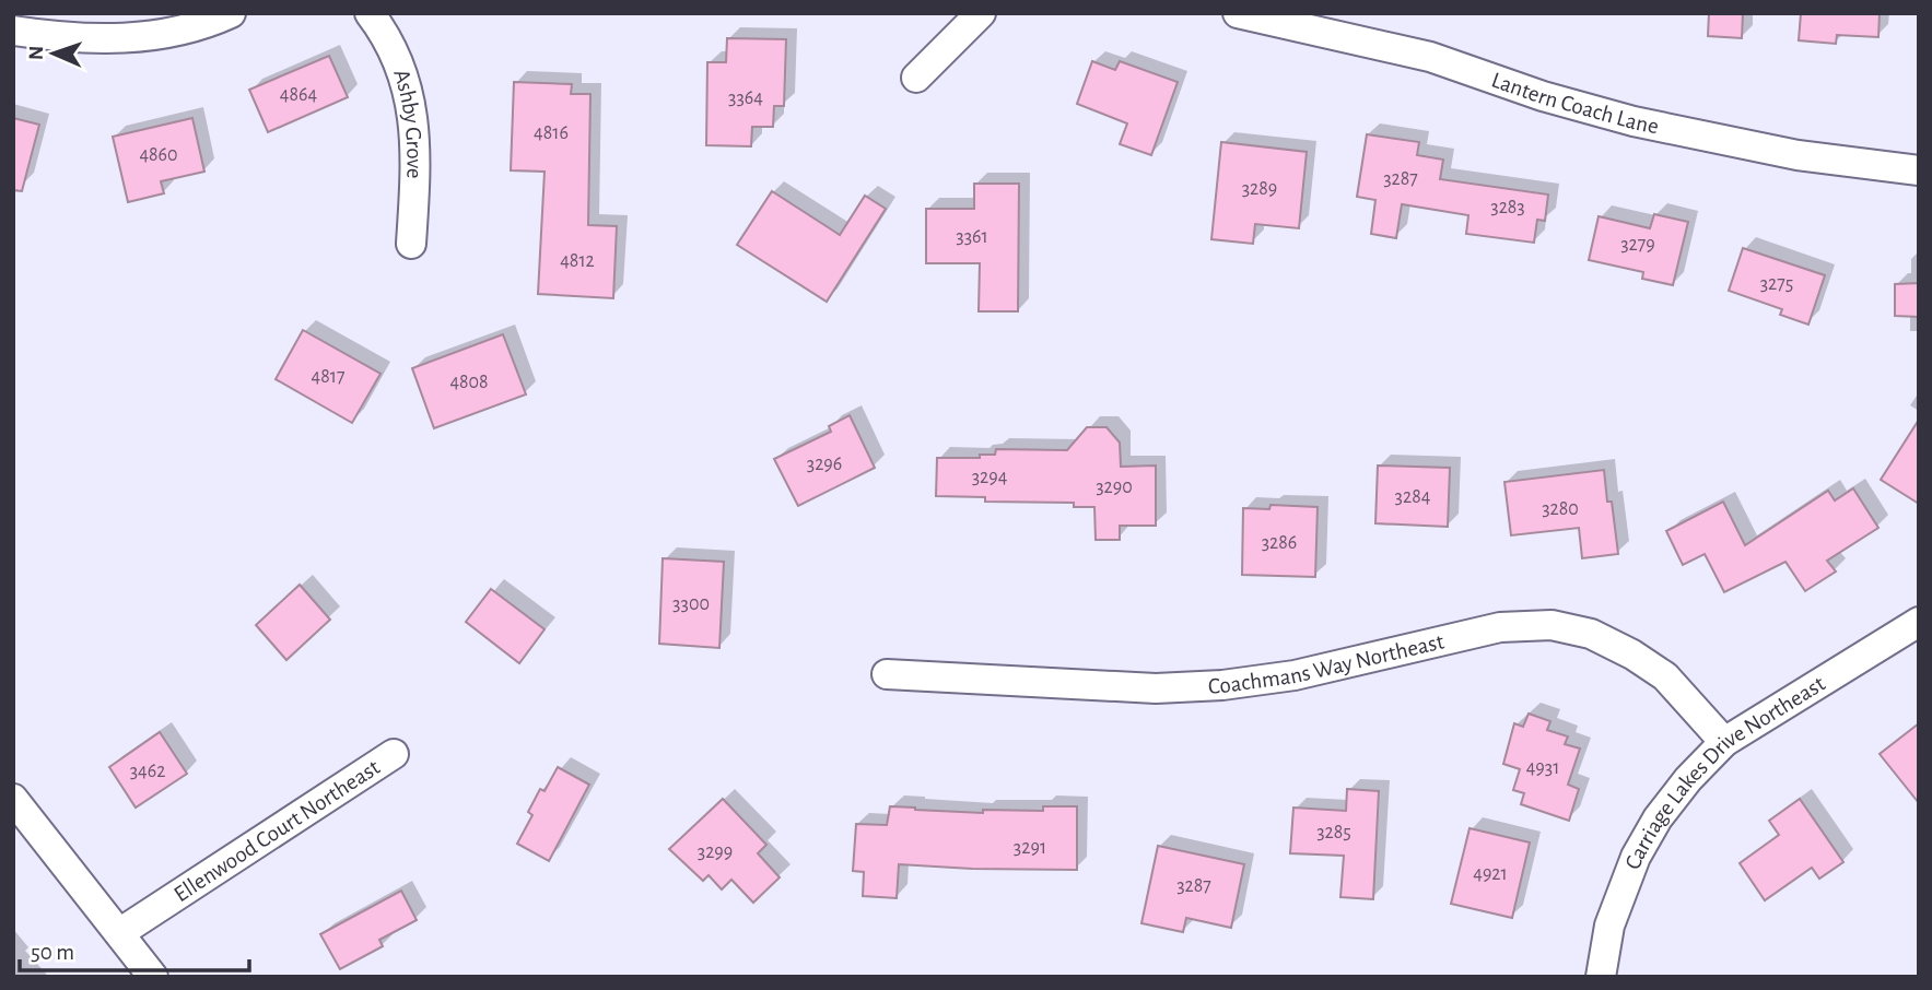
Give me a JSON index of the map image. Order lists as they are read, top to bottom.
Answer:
{
  "streets": {
    "street": [
      "Lantern Coach Lane",
      "Ashby Grove",
      "Coachmans Way Northeast",
      "Carriage Lakes Drive Northeast",
      "Ellenwood Court Northeast"
    ]
  },
  "crossings": [
    ["Coachmans Way Northeast", "Carriage Lakes Drive Northeast"]
  ],
  "house_numbers": [
    "4864",
    "3364",
    "4816",
    "4860",
    "3287",
    "3289",
    "3283",
    "3361",
    "3279",
    "4812",
    "3275",
    "4817",
    "4808",
    "3296",
    "3294",
    "3290",
    "3284",
    "3280",
    "3286",
    "3300",
    "4931",
    "3462",
    "3285",
    "3291",
    "3299",
    "4921",
    "3287"
  ],
  "scale_bar": "50 m",
  "north": "left"
}
